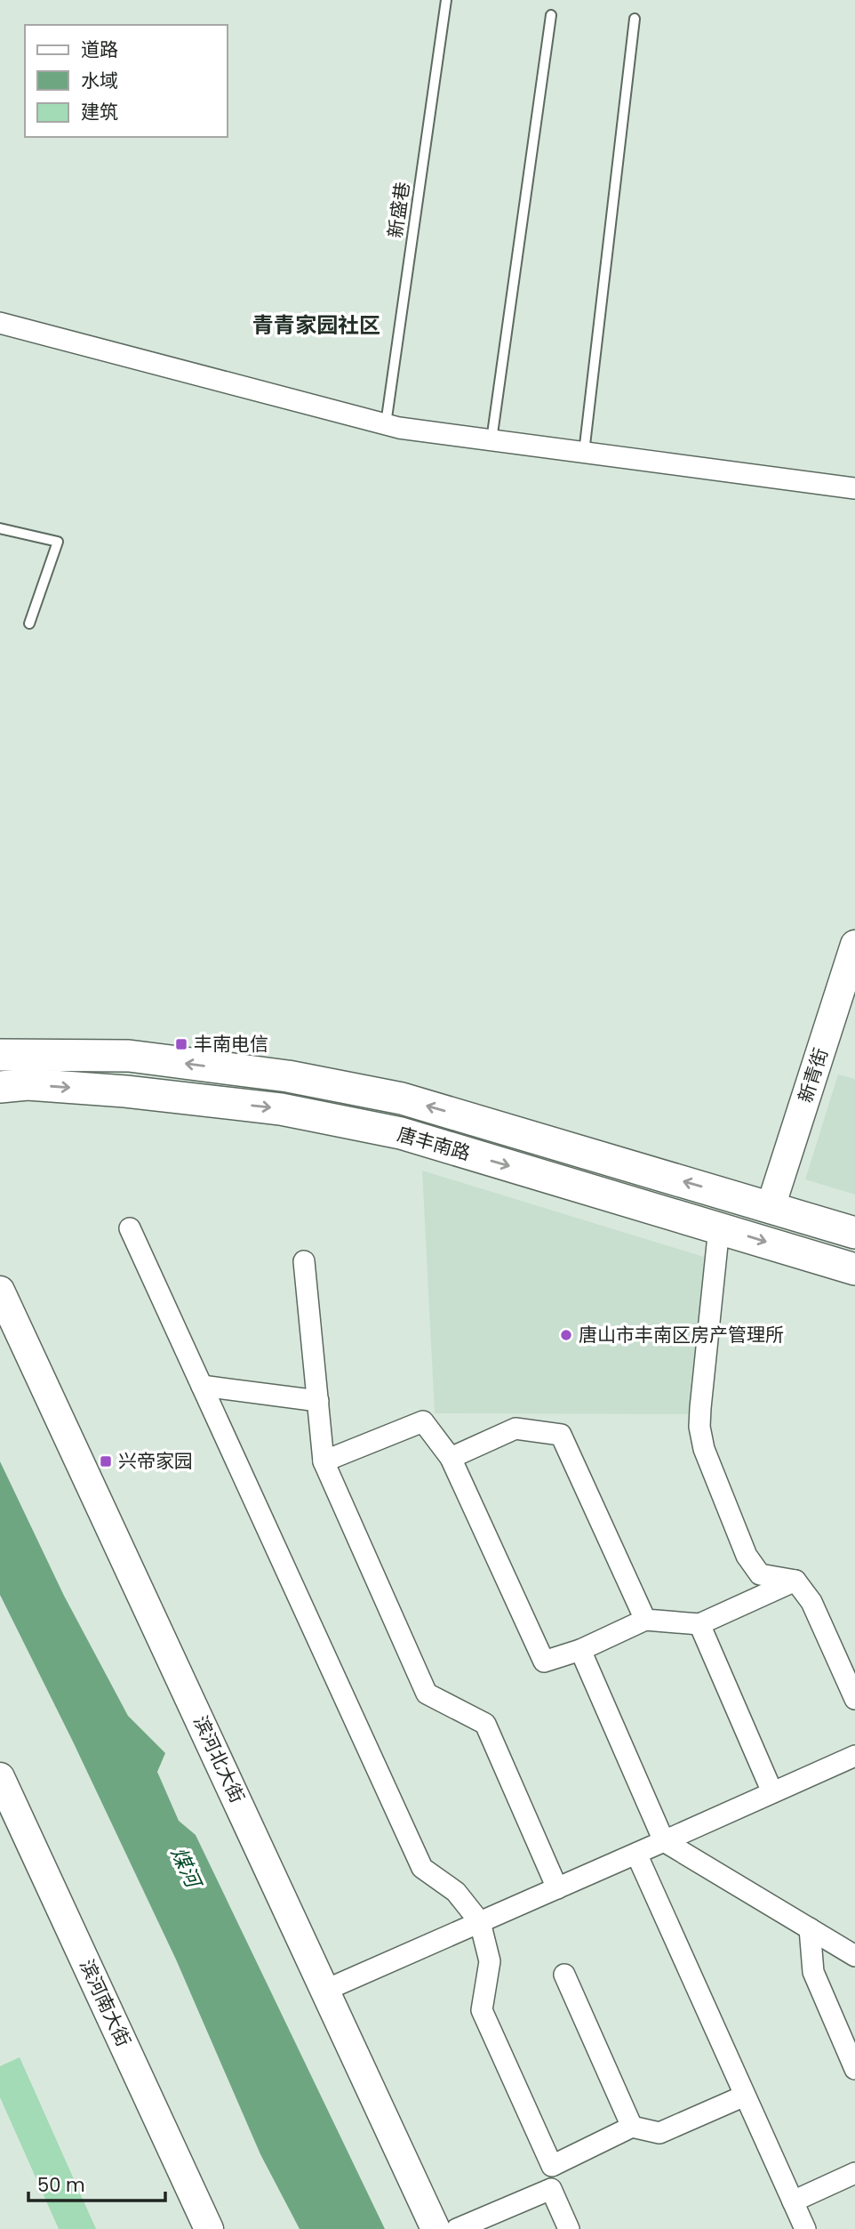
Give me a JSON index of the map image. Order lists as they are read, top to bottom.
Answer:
{
  "streets": {
    "main road": [
      "新青街",
      "唐丰南路",
      "滨河北大街",
      "滨河南大街"
    ],
    "lane": ["新盛巷"]
  },
  "crossings": [
    ["新青街", "唐丰南路"]
  ],
  "districts": ["青青家园社区"],
  "water": ["煤河"],
  "places": {
    "transit": ["丰南电信", "兴帝家园"],
    "other": ["唐山市丰南区房产管理所"]
  },
  "legend": ["道路", "水域", "建筑"],
  "scale_bar": "50 m"
}
